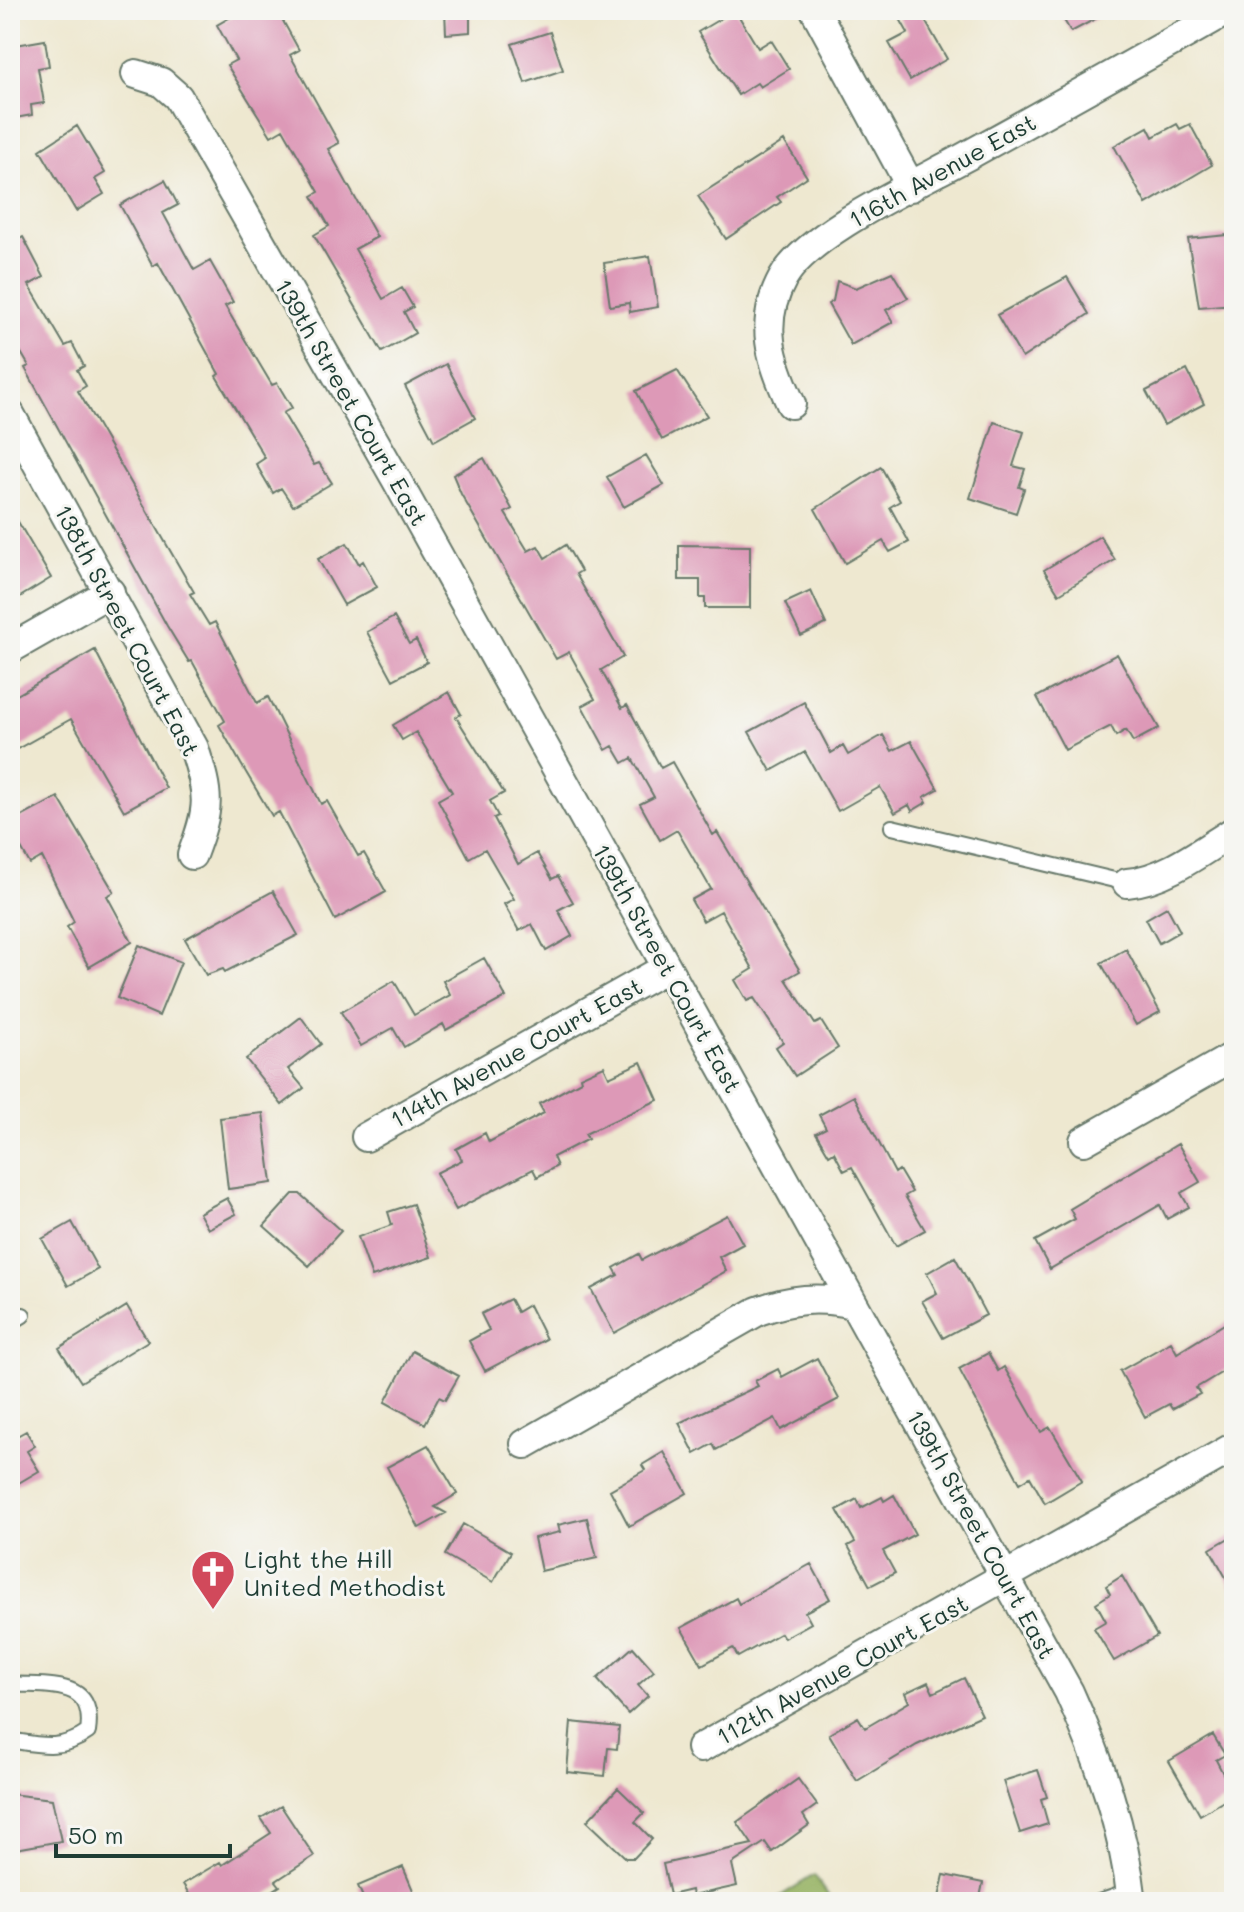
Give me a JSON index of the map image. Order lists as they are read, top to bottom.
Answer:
{
  "streets": {
    "street": [
      "116th Avenue East",
      "139th Street Court East",
      "138th Street Court East",
      "114th Avenue Court East",
      "112th Avenue Court East"
    ]
  },
  "crossings": [
    ["139th Street Court East", "114th Avenue Court East"],
    ["139th Street Court East", "112th Avenue Court East"]
  ],
  "places": {
    "church": ["Light the Hill United Methodist"]
  },
  "scale_bar": "50 m"
}
